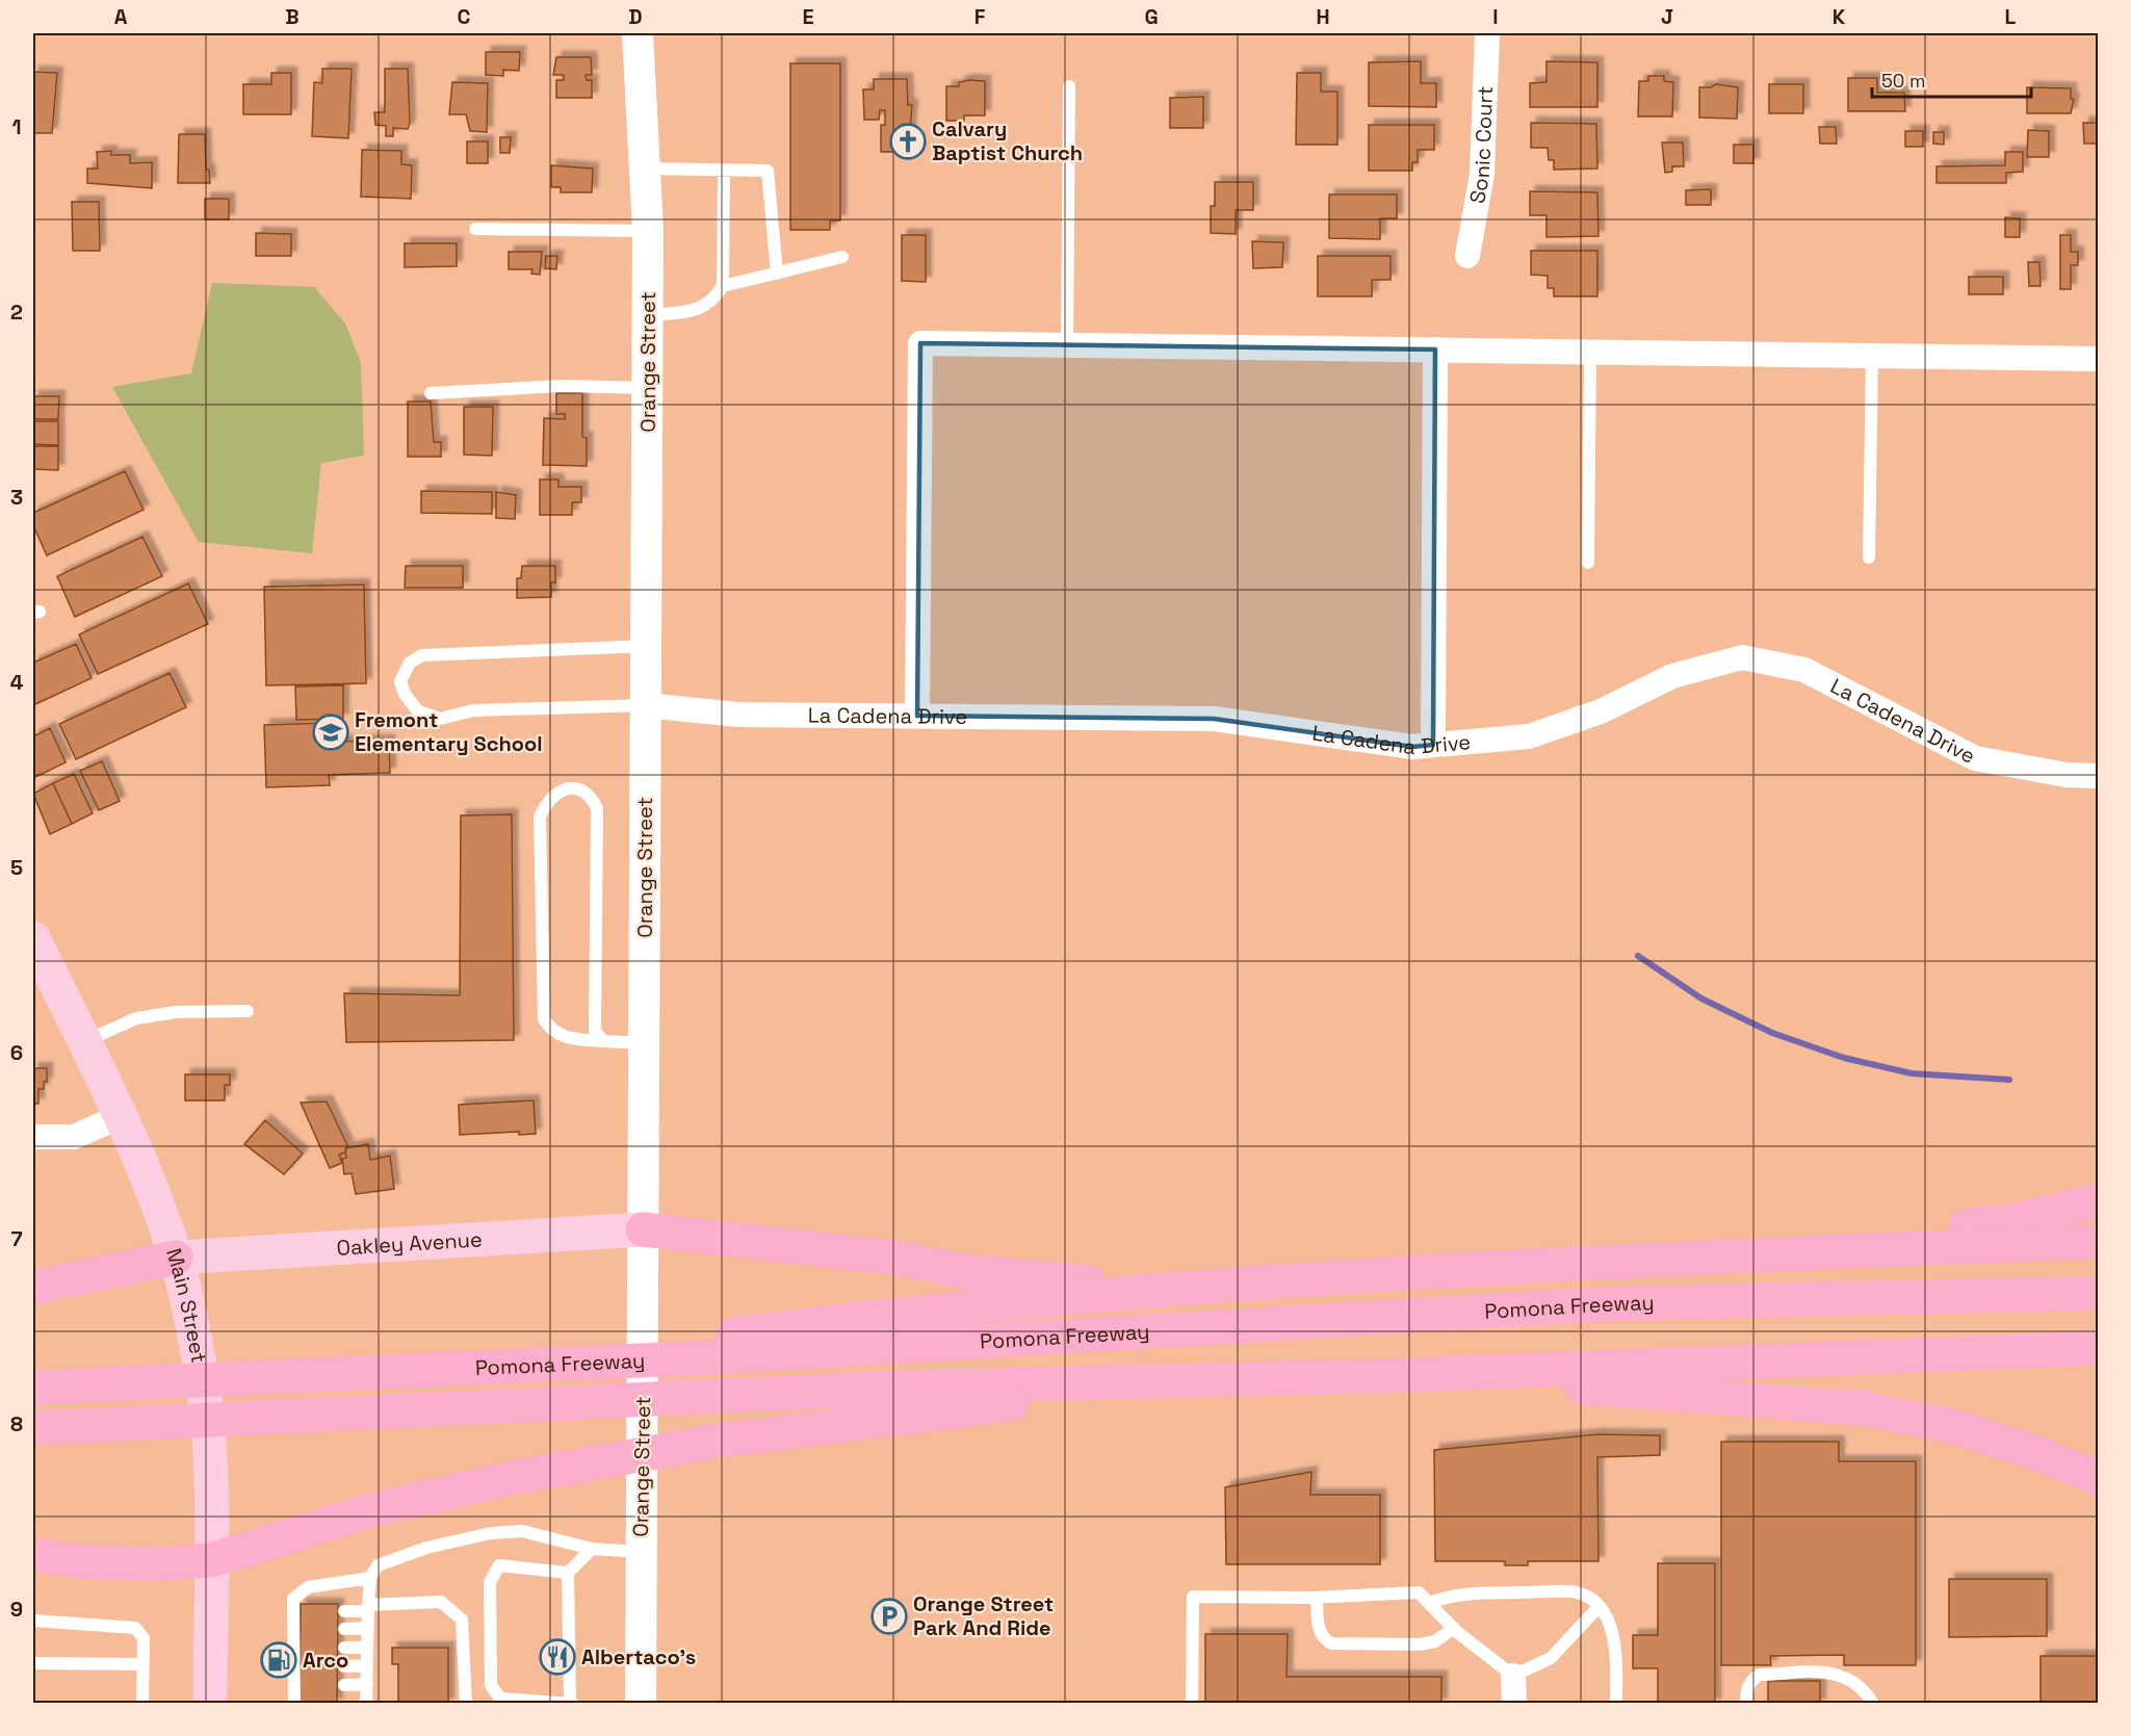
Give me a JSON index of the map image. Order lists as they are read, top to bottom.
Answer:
{
  "streets": {
    "highway": ["Pomona Freeway"],
    "main road": ["Oakley Avenue", "Main Street"],
    "street": ["Sonic Court", "Orange Street", "La Cadena Drive"]
  },
  "crossings": [
    ["Orange Street", "La Cadena Drive"],
    ["Orange Street", "Oakley Avenue"],
    ["Oakley Avenue", "Main Street"]
  ],
  "places": {
    "church": ["Calvary Baptist Church"],
    "school or university": ["Fremont Elementary School"],
    "parking": ["Orange Street Park And Ride"],
    "restaurant": ["Albertaco's"],
    "fuel station": ["Arco"]
  },
  "scale_bar": "50 m",
  "grid": {
    "columns": [
      "A",
      "B",
      "C",
      "D",
      "E",
      "F",
      "G",
      "H",
      "I",
      "J",
      "K",
      "L"
    ],
    "rows": [
      "1",
      "2",
      "3",
      "4",
      "5",
      "6",
      "7",
      "8",
      "9"
    ]
  }
}
